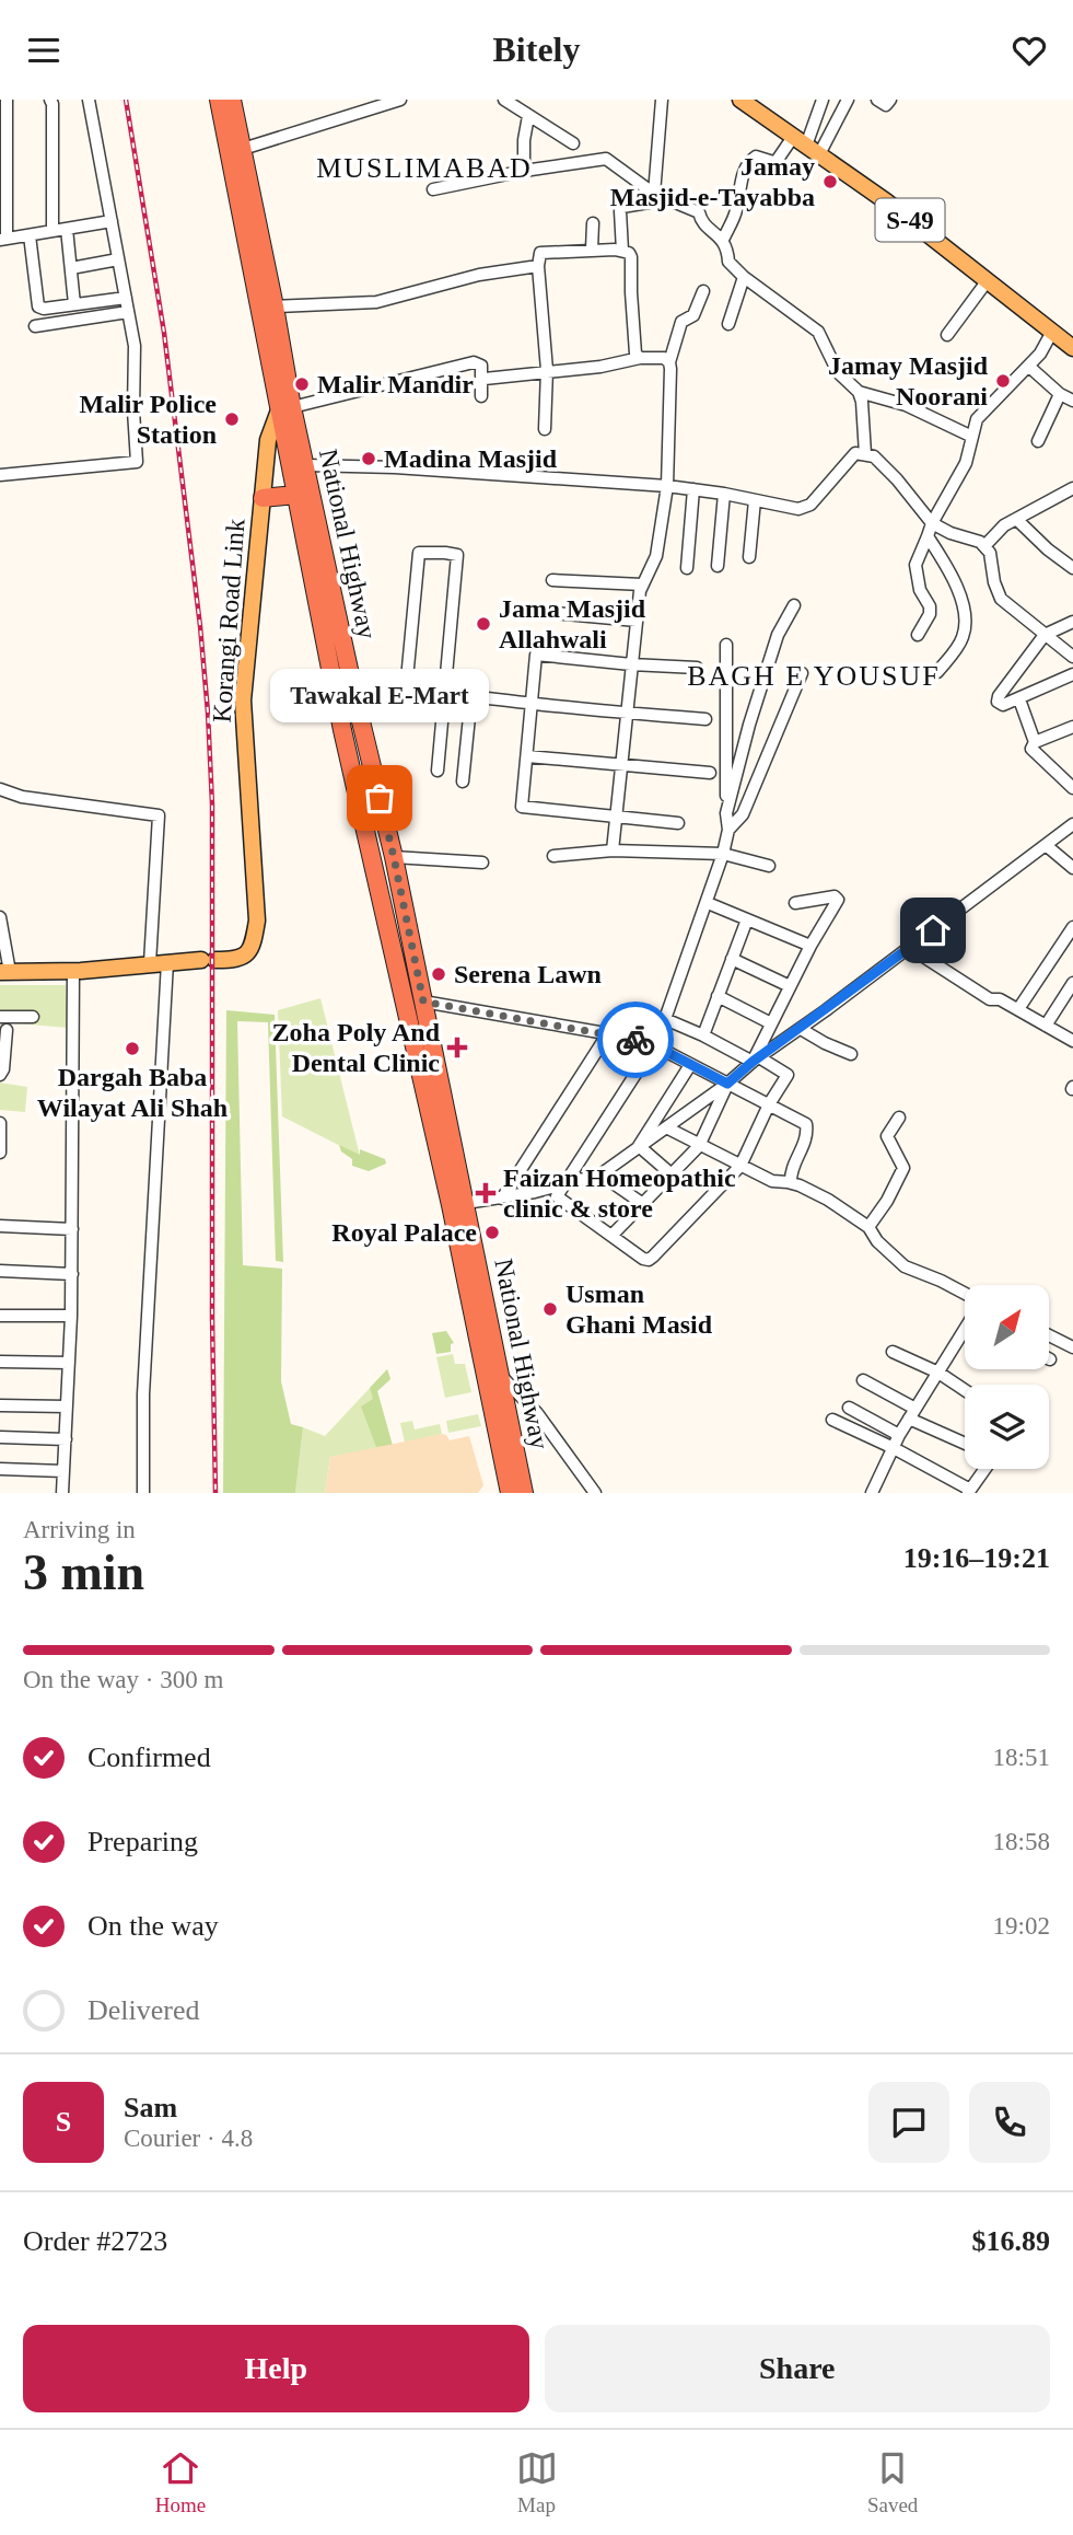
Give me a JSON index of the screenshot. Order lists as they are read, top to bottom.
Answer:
{
  "streets": {
    "highway": ["National Highway"],
    "main road": ["S-49", "Korangi Road Link"]
  },
  "crossings": [
    ["National Highway", "Korangi Road Link"]
  ],
  "districts": ["MUSLIMABAD", "BAGH E YOUSUF"],
  "places": {
    "other": [
      "Jamay Masjid-e-Tayabba",
      "Jamay Masjid Noorani",
      "Malir Mandir",
      "Malir Police Station",
      "Madina Masjid",
      "Jama Masjid Allahwali",
      "Tawakal E-Mart",
      "Serena Lawn",
      "Dargah Baba Wilayat Ali Shah",
      "Royal Palace",
      "Usman Ghani Masid"
    ],
    "health": ["Zoha Poly And Dental Clinic", "Faizan Homeopathic clinic & store"]
  },
  "north": "top right",
  "page": {
    "header": "Bitely",
    "bubble": "Tawakal E-Mart",
    "heading": ["3 min", "Arriving in", "19:16–19:21"],
    "panel": [
      "Sam",
      "Courier · 4.8",
      "Order #2723",
      "$16.89"
    ],
    "bar": "On the way · 300 m",
    "list": [
      ["Confirmed", "18:51"],
      ["Preparing", "18:58"],
      ["On the way", "19:02"],
      "Delivered"
    ],
    "round": "S",
    "buttons": ["Help", "Share"],
    "tabs": ["Home", "Map", "Saved"]
  }
}
